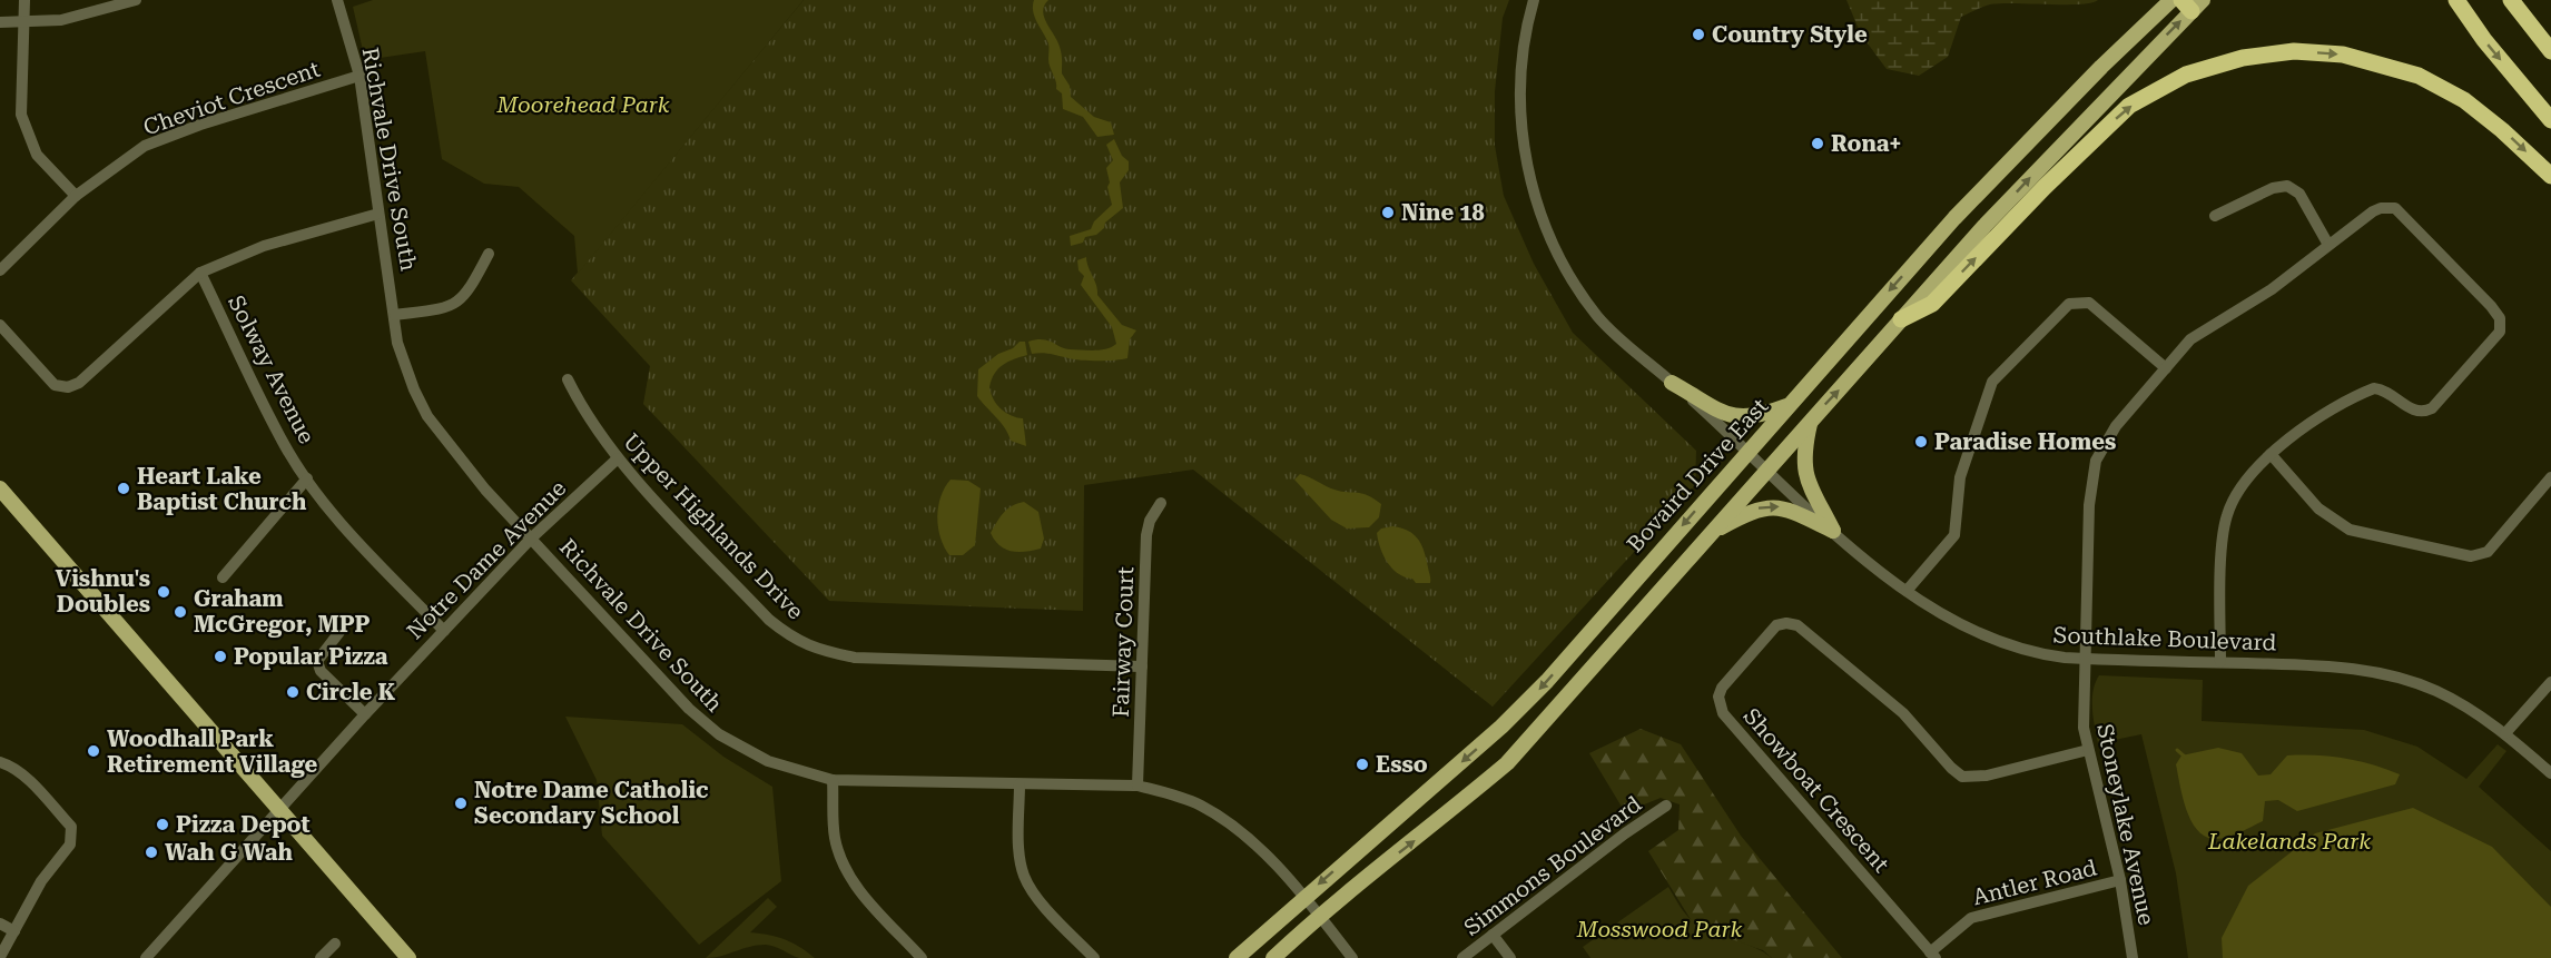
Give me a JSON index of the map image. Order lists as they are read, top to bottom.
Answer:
{
  "streets": {
    "main road": ["Bovaird Drive East"],
    "street": [
      "Cheviot Crescent",
      "Richvale Drive South",
      "Solway Avenue",
      "Upper Highlands Drive",
      "Notre Dame Avenue",
      "Southlake Boulevard",
      "Fairway Court",
      "Showboat Crescent",
      "Stoneylake Avenue",
      "Simmons Boulevard",
      "Antler Road"
    ]
  },
  "crossings": [
    ["Cheviot Crescent", "Richvale Drive South"],
    ["Richvale Drive South", "Bovaird Drive East"],
    ["Richvale Drive South", "Notre Dame Avenue"],
    ["Richvale Drive South", "Fairway Court"],
    ["Solway Avenue", "Notre Dame Avenue"],
    ["Bovaird Drive East", "Southlake Boulevard"],
    ["Upper Highlands Drive", "Notre Dame Avenue"],
    ["Upper Highlands Drive", "Fairway Court"],
    ["Southlake Boulevard", "Stoneylake Avenue"],
    ["Showboat Crescent", "Stoneylake Avenue"],
    ["Showboat Crescent", "Antler Road"],
    ["Stoneylake Avenue", "Antler Road"]
  ],
  "parks": ["Moorehead Park", "Lakelands Park", "Mosswood Park"],
  "places": [
    "Country Style",
    "Rona+",
    "Nine 18",
    "Paradise Homes",
    "Heart Lake Baptist Church",
    "Vishnu's Doubles",
    "Graham McGregor, MPP",
    "Popular Pizza",
    "Circle K",
    "Woodhall Park Retirement Village",
    "Esso",
    "Notre Dame Catholic Secondary School",
    "Pizza Depot",
    "Wah G Wah"
  ]
}
